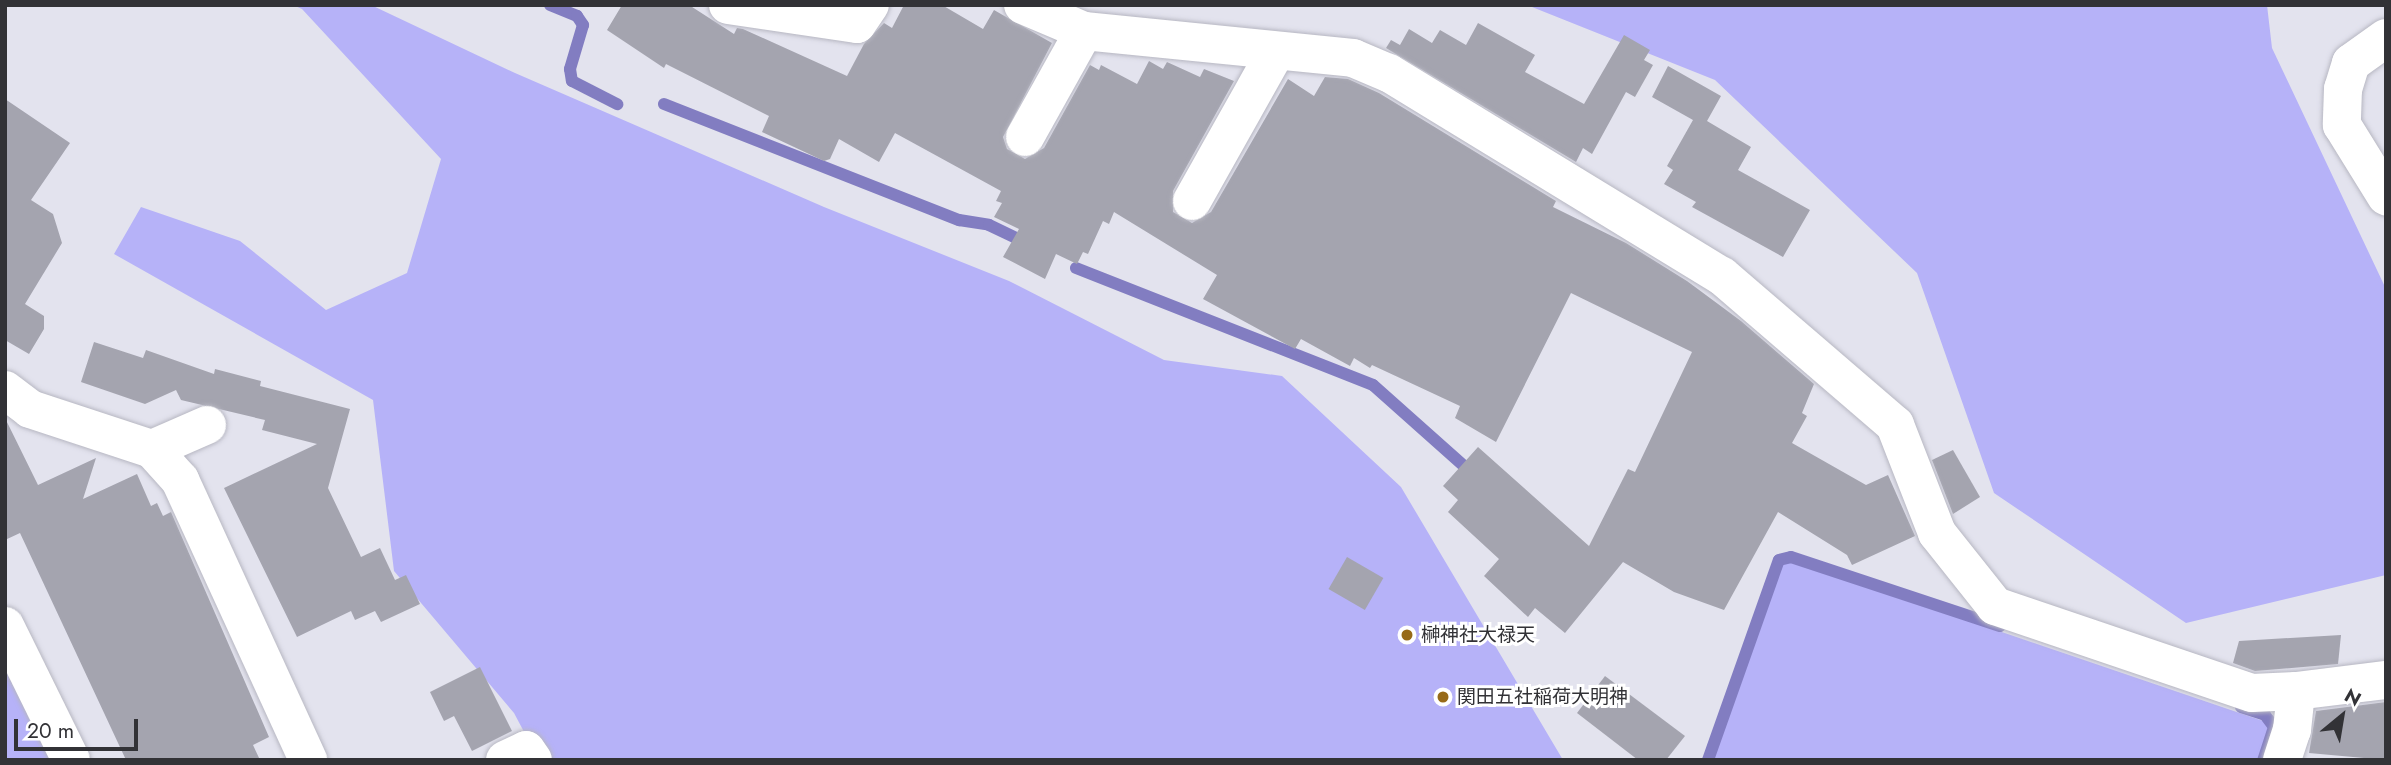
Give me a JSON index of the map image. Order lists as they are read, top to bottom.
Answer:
{
  "places": ["榊神社大禄天", "関田五社稲荷大明神"],
  "scale_bar": "20 m",
  "north": "top right"
}
